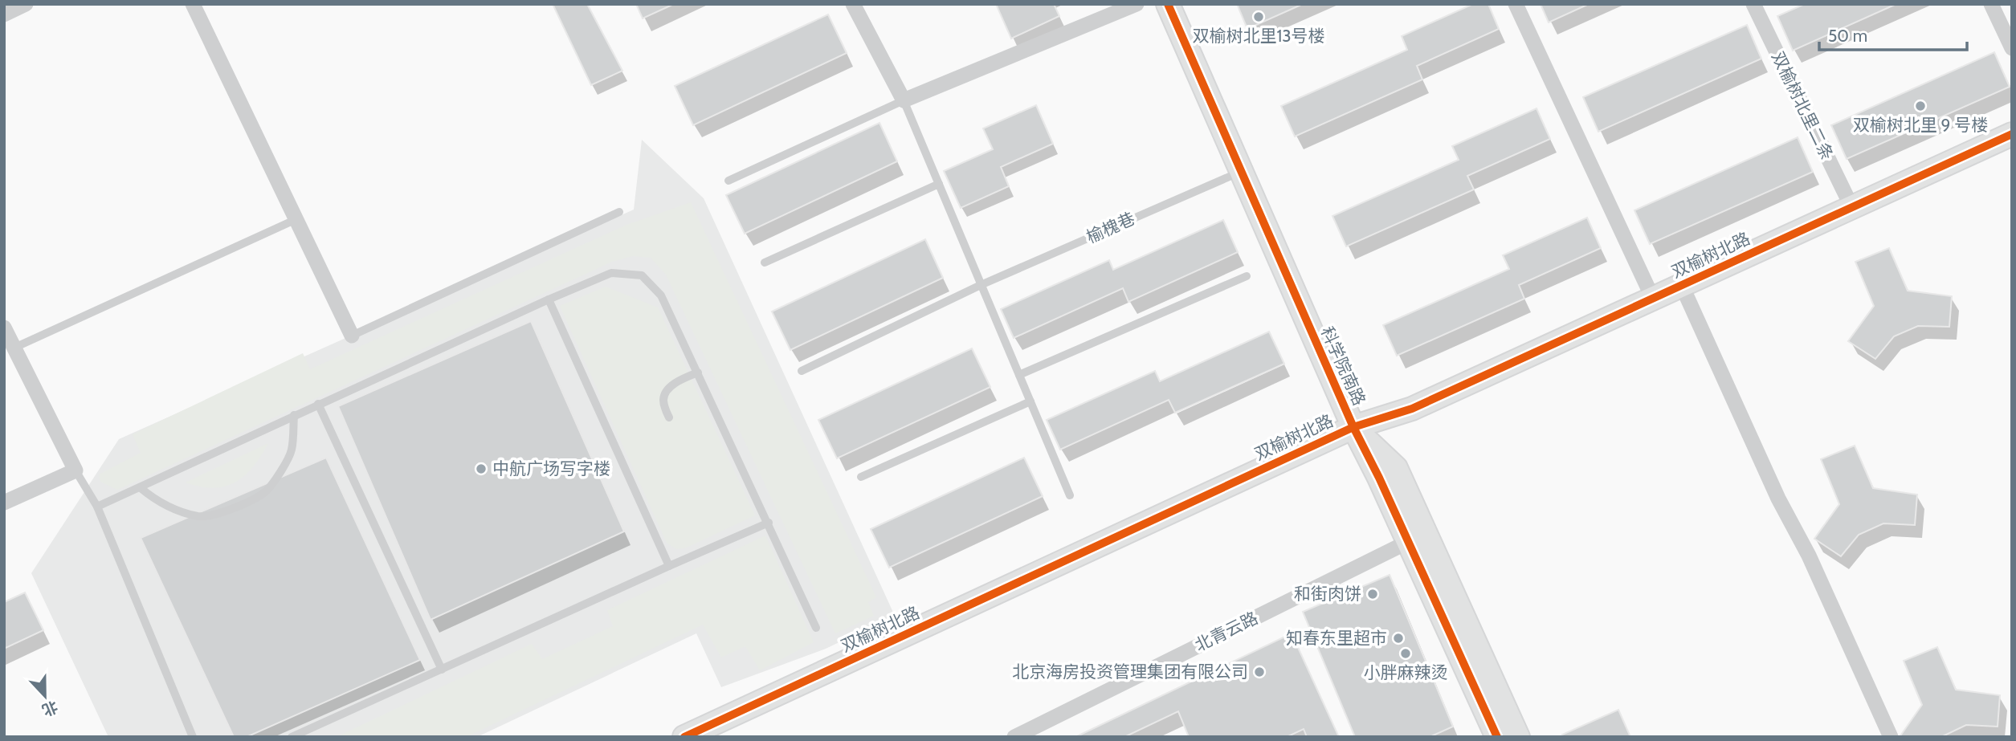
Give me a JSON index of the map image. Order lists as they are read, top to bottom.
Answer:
{
  "streets": {
    "street": [
      "双榆树北里二条",
      "双榆树北路",
      "科学院南路",
      "北青云路"
    ],
    "lane": ["榆槐巷"]
  },
  "crossings": [
    ["双榆树北里二条", "双榆树北路"],
    ["榆槐巷", "科学院南路"],
    ["双榆树北路", "科学院南路"],
    ["科学院南路", "北青云路"]
  ],
  "places": [
    "双榆树北里13号楼",
    "双榆树北里 9 号楼",
    "中航广场写字楼",
    "和街肉饼",
    "知春东里超市",
    "小胖麻辣烫",
    "北京海房投资管理集团有限公司"
  ],
  "scale_bar": "50 m",
  "north": "bottom"
}
